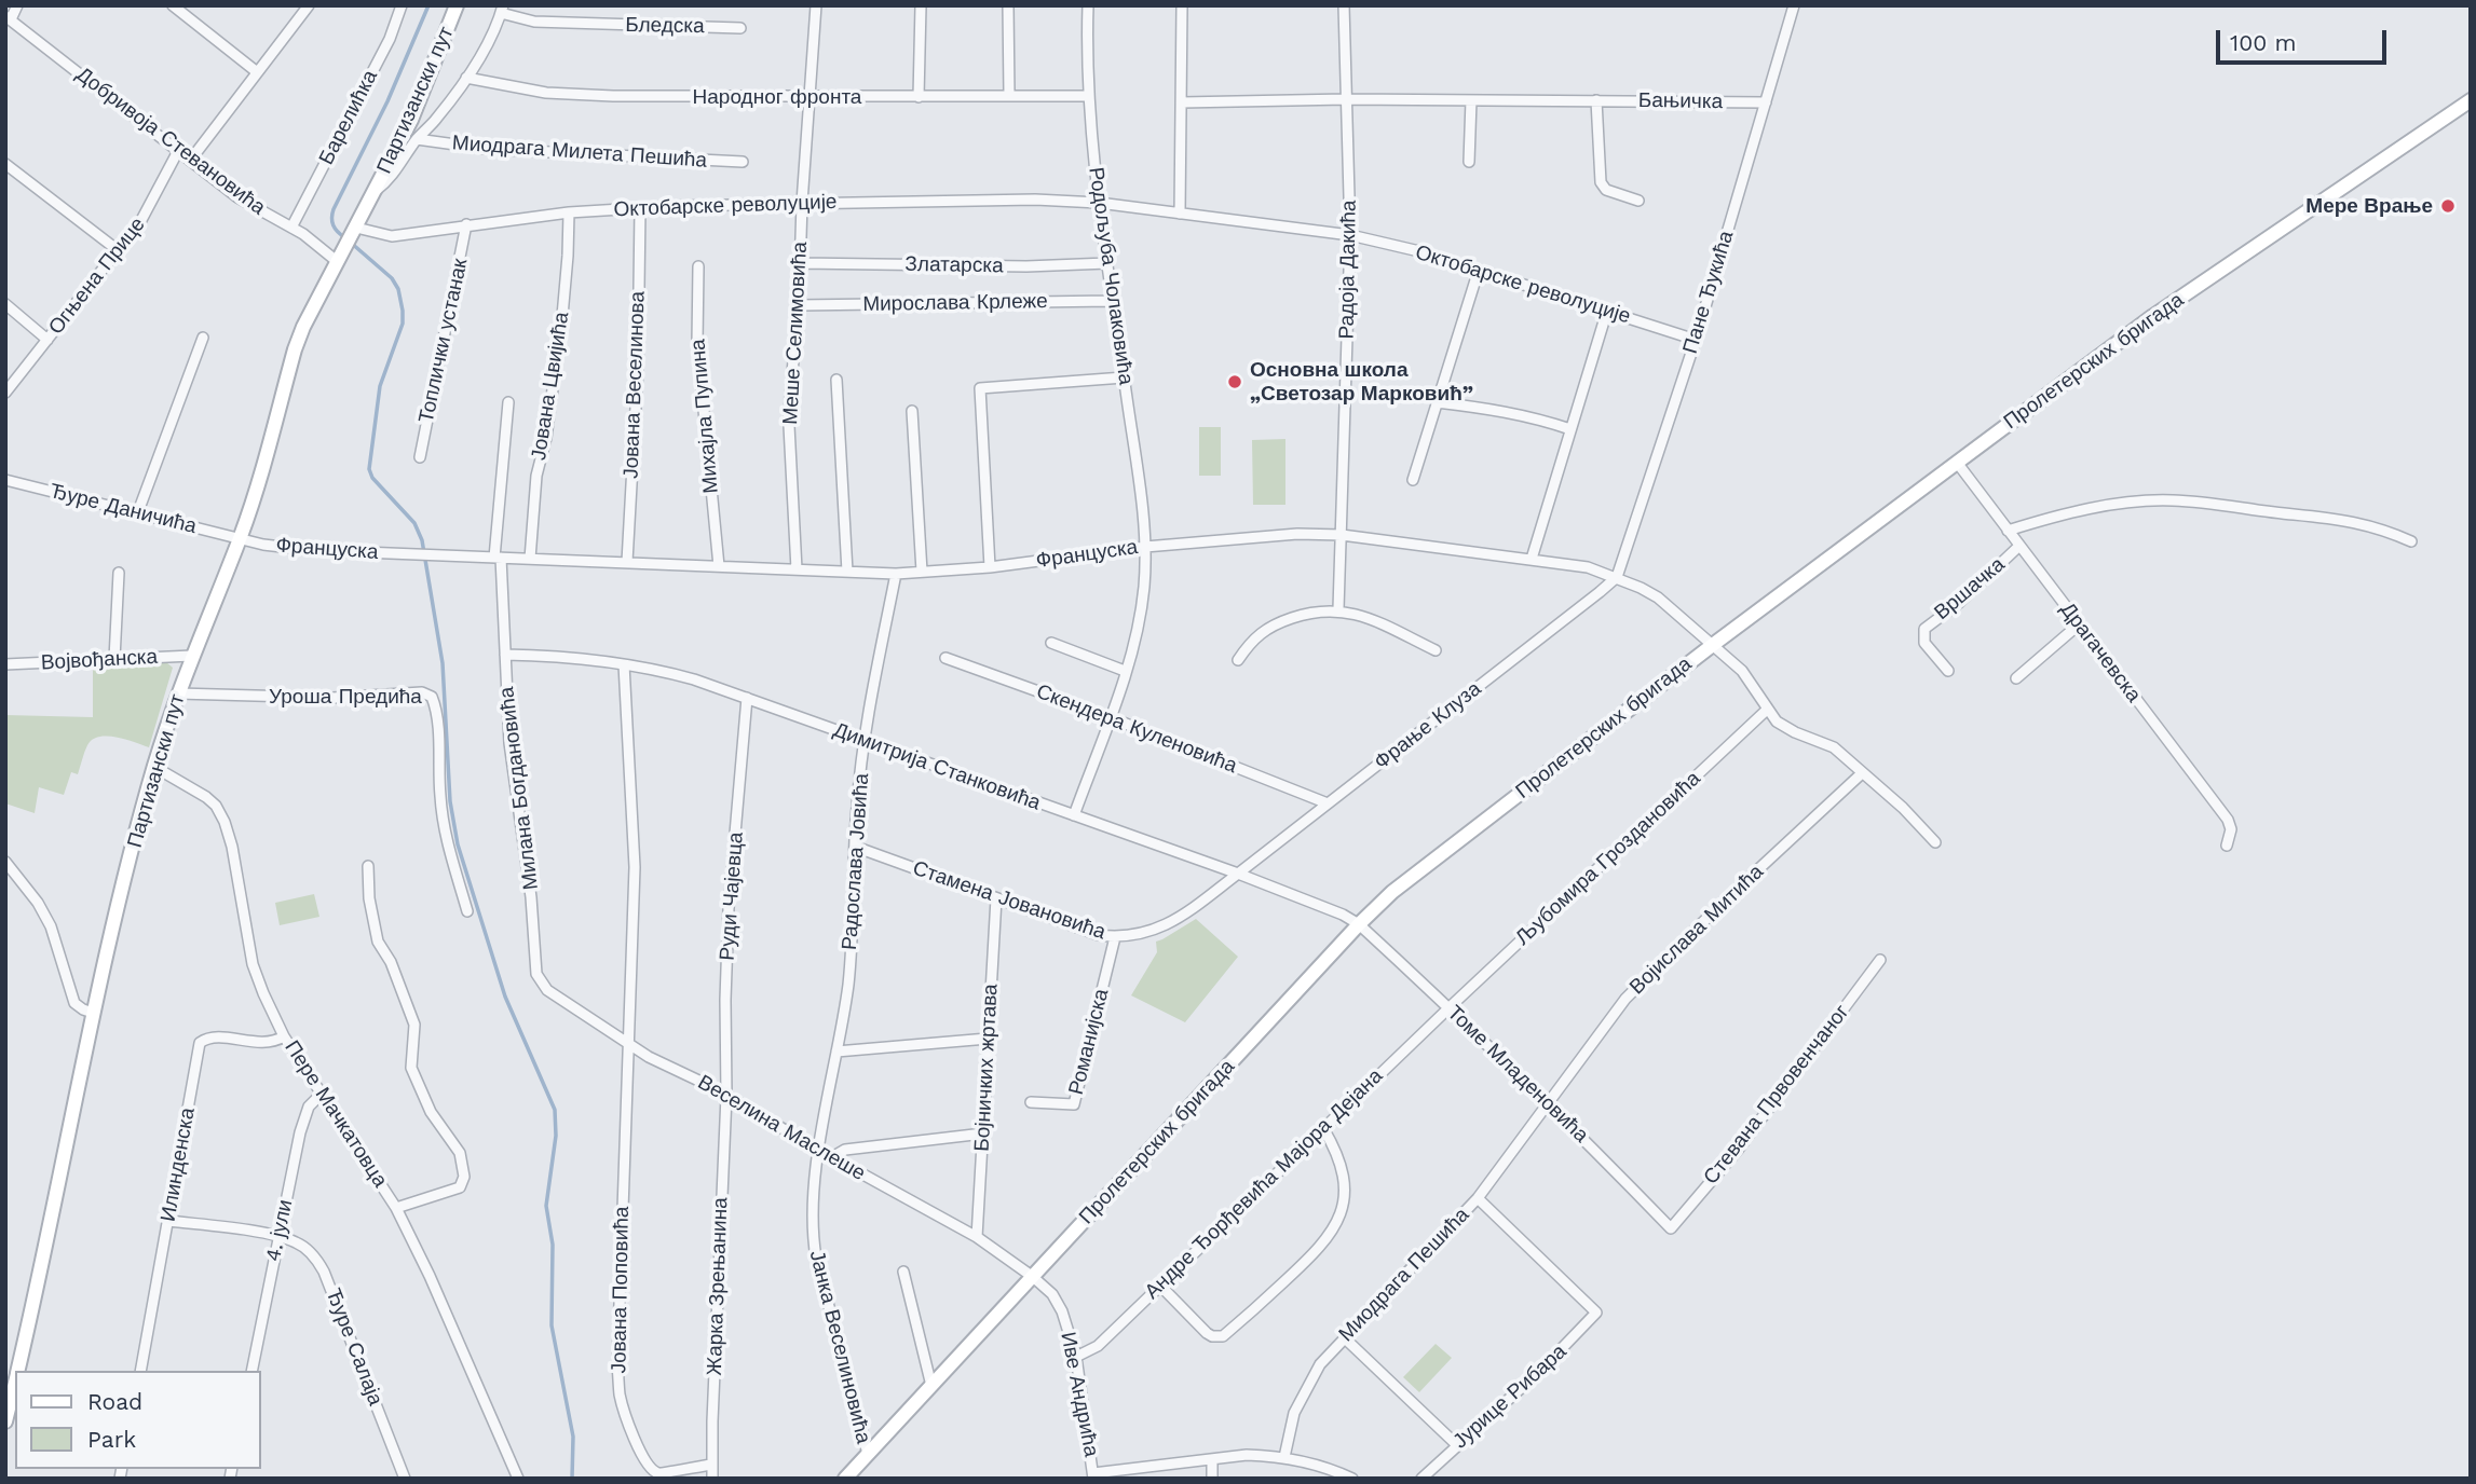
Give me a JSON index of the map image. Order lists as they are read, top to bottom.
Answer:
{
  "streets": {
    "street": [
      "Бледска",
      "Народног фронта",
      "Партизански пут",
      "Бањичка",
      "Барелићка",
      "Добривоја Стевановића",
      "Миодрага Милета Пешића",
      "Октобарске револуције",
      "Златарска",
      "Радоја Дакића",
      "Огњена Прице",
      "Родољуба Чолаковића",
      "Пане Ђукића",
      "Мирослава Крлеже",
      "Меше Селимовића",
      "Топлички устанак",
      "Пролетерских бригада",
      "Јована Веселинова",
      "Јована Цвијића",
      "Михајла Пупина",
      "Ђуре Даничића",
      "Француска",
      "Вршачка",
      "Драгачевска",
      "Војвођанска",
      "Уроша Предића",
      "Фрање Клуза",
      "Скендера Куленовића",
      "Димитрија Станковића",
      "Милана Богдановића",
      "Љубомира Гроздановића",
      "Радослава Јовића",
      "Руди Чајевца",
      "Стамена Јовановића",
      "Војислава Митића",
      "Романијска",
      "Бојничких жртава",
      "Томе Младеновића",
      "Стевана Првовенчаног",
      "Пере Мачкатовца",
      "Веселина Маслеше",
      "Илинденска",
      "Андре Ђорђевића Мајора Дејана",
      "4. јули",
      "Миодрага Пешића",
      "Жарка Зрењанина",
      "Јована Поповића",
      "Ђуре Салаја",
      "Јанка Веселиновића",
      "Иве Андрића",
      "Јурице Рибара"
    ]
  },
  "crossings": [
    ["Бледска", "Партизански пут"],
    ["Народног фронта", "Партизански пут"],
    ["Народног фронта", "Родољуба Чолаковића"],
    ["Народног фронта", "Меше Селимовића"],
    ["Партизански пут", "Добривоја Стевановића"],
    ["Партизански пут", "Миодрага Милета Пешића"],
    ["Партизански пут", "Октобарске револуције"],
    ["Партизански пут", "Ђуре Даничића"],
    ["Партизански пут", "Француска"],
    ["Партизански пут", "Војвођанска"],
    ["Партизански пут", "Уроша Предића"],
    ["Партизански пут", "Пере Мачкатовца"],
    ["Бањичка", "Радоја Дакића"],
    ["Бањичка", "Пане Ђукића"],
    ["Барелићка", "Добривоја Стевановића"],
    ["Добривоја Стевановића", "Огњена Прице"],
    ["Октобарске револуције", "Радоја Дакића"],
    ["Октобарске револуције", "Родољуба Чолаковића"],
    ["Октобарске револуције", "Пане Ђукића"],
    ["Октобарске револуције", "Меше Селимовића"],
    ["Октобарске револуције", "Топлички устанак"],
    ["Октобарске револуције", "Јована Веселинова"],
    ["Октобарске револуције", "Јована Цвијића"],
    ["Златарска", "Родољуба Чолаковића"],
    ["Златарска", "Меше Селимовића"],
    ["Радоја Дакића", "Француска"],
    ["Родољуба Чолаковића", "Мирослава Крлеже"],
    ["Родољуба Чолаковића", "Француска"],
    ["Родољуба Чолаковића", "Скендера Куленовића"],
    ["Родољуба Чолаковића", "Димитрија Станковића"],
    ["Пане Ђукића", "Француска"],
    ["Пане Ђукића", "Фрање Клуза"],
    ["Мирослава Крлеже", "Меше Селимовића"],
    ["Меше Селимовића", "Француска"],
    ["Пролетерских бригада", "Француска"],
    ["Пролетерских бригада", "Драгачевска"],
    ["Пролетерских бригада", "Димитрија Станковића"],
    ["Пролетерских бригада", "Томе Младеновића"],
    ["Пролетерских бригада", "Веселина Маслеше"],
    ["Пролетерских бригада", "Јанка Веселиновића"],
    ["Пролетерских бригада", "Иве Андрића"],
    ["Јована Веселинова", "Француска"],
    ["Јована Цвијића", "Француска"],
    ["Јована Цвијића", "Милана Богдановића"],
    ["Михајла Пупина", "Француска"],
    ["Ђуре Даничића", "Француска"],
    ["Француска", "Фрање Клуза"],
    ["Француска", "Милана Богдановића"],
    ["Француска", "Љубомира Гроздановића"],
    ["Француска", "Радослава Јовића"],
    ["Вршачка", "Драгачевска"],
    ["Фрање Клуза", "Скендера Куленовића"],
    ["Фрање Клуза", "Димитрија Станковића"],
    ["Фрање Клуза", "Стамена Јовановића"],
    ["Димитрија Станковића", "Милана Богдановића"],
    ["Димитрија Станковића", "Радослава Јовића"],
    ["Димитрија Станковића", "Руди Чајевца"],
    ["Димитрија Станковића", "Стамена Јовановића"],
    ["Димитрија Станковића", "Томе Младеновића"],
    ["Милана Богдановића", "Веселина Маслеше"],
    ["Љубомира Гроздановића", "Томе Младеновића"],
    ["Љубомира Гроздановића", "Андре Ђорђевића Мајора Дејана"],
    ["Радослава Јовића", "Стамена Јовановића"],
    ["Радослава Јовића", "Веселина Маслеше"],
    ["Радослава Јовића", "Јанка Веселиновића"],
    ["Руди Чајевца", "Веселина Маслеше"],
    ["Руди Чајевца", "Жарка Зрењанина"],
    ["Стамена Јовановића", "Романијска"],
    ["Стамена Јовановића", "Бојничких жртава"],
    ["Војислава Митића", "Томе Младеновића"],
    ["Војислава Митића", "Миодрага Пешића"],
    ["Бојничких жртава", "Веселина Маслеше"],
    ["Томе Младеновића", "Стевана Првовенчаног"],
    ["Томе Младеновића", "Андре Ђорђевића Мајора Дејана"],
    ["Томе Младеновића", "Миодрага Пешића"],
    ["Пере Мачкатовца", "Илинденска"],
    ["Пере Мачкатовца", "4. јули"],
    ["Веселина Маслеше", "Жарка Зрењанина"],
    ["Веселина Маслеше", "Јована Поповића"],
    ["Веселина Маслеше", "Јанка Веселиновића"],
    ["Веселина Маслеше", "Иве Андрића"],
    ["Андре Ђорђевића Мајора Дејана", "Иве Андрића"],
    ["4. јули", "Ђуре Салаја"],
    ["Миодрага Пешића", "Јурице Рибара"],
    ["Жарка Зрењанина", "Јована Поповића"]
  ],
  "places": ["Мере Врање", "Основна школа „Светозар Марковић”"],
  "legend": ["Road", "Park"],
  "scale_bar": "100 m"
}
